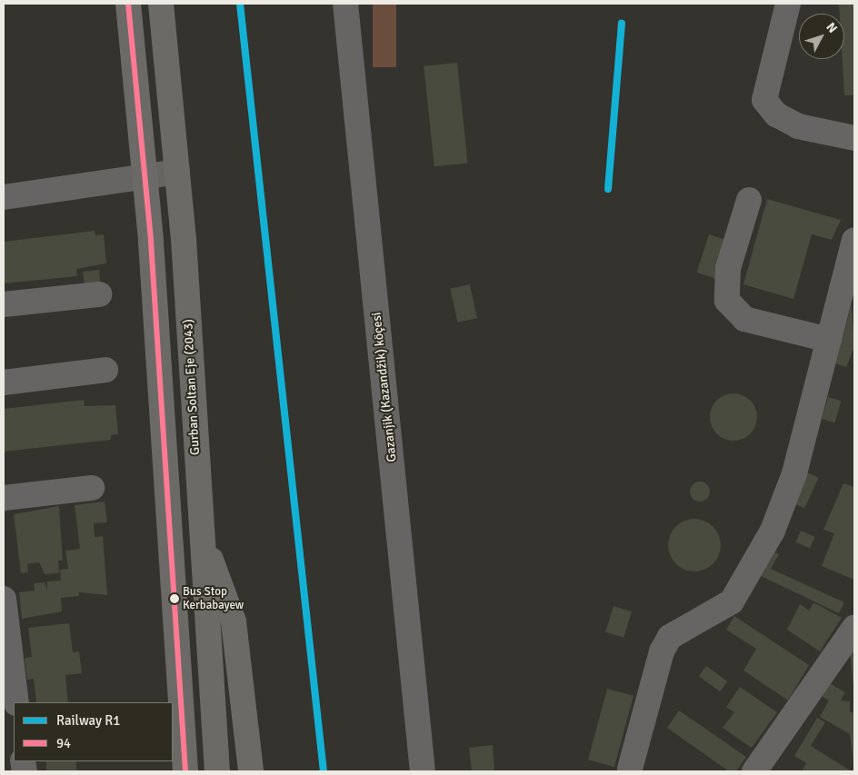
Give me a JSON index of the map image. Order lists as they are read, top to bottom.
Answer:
{
  "streets": {
    "highway": ["Gurban Soltan Eje (2043)"],
    "street": ["Gazanjik (Kazandžik) köçesi"]
  },
  "places": ["Bus Stop Kerbabayew"],
  "lines": ["rail line R1", "transit line 94"],
  "legend": ["Railway R1", "94"],
  "north": "top right"
}
